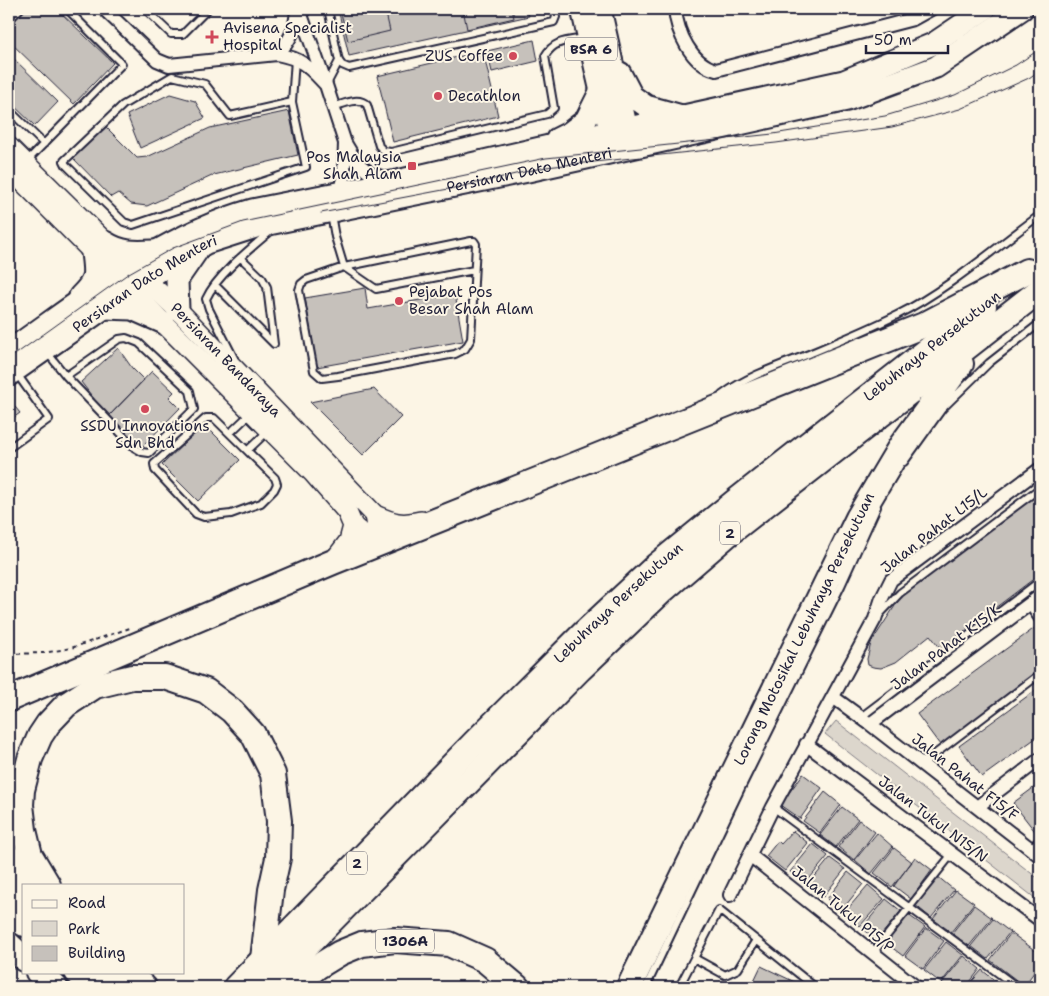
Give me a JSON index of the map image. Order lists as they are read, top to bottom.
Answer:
{
  "streets": {
    "highway": ["Lebuhraya Persekutuan", "2", "1306A"],
    "main road": ["BSA 6", "Persiaran Dato Menteri", "Persiaran Bandaraya"],
    "street": [
      "Jalan Pahat L15/L",
      "Jalan Pahat K15/K",
      "Jalan Pahat F15/F",
      "Jalan Tukul N15/N",
      "Jalan Tukul P15/P"
    ],
    "lane": ["Lorong Motosikal Lebuhraya Persekutuan"]
  },
  "crossings": [
    ["BSA 6", "Persiaran Dato Menteri"],
    ["Persiaran Dato Menteri", "Persiaran Bandaraya"],
    ["Jalan Pahat L15/L", "Jalan Tukul N15/N"],
    ["Jalan Pahat L15/L", "Jalan Tukul P15/P"],
    ["Jalan Pahat K15/K", "Jalan Pahat F15/F"]
  ],
  "places": {
    "health": ["Avisena Specialist Hospital"],
    "other": [
      "ZUS Coffee",
      "Decathlon",
      "Pejabat Pos Besar Shah Alam",
      "SSDU Innovations Sdn Bhd"
    ],
    "transit": ["Pos Malaysia Shah Alam"]
  },
  "legend": ["Road", "Park", "Building"],
  "scale_bar": "50 m"
}
